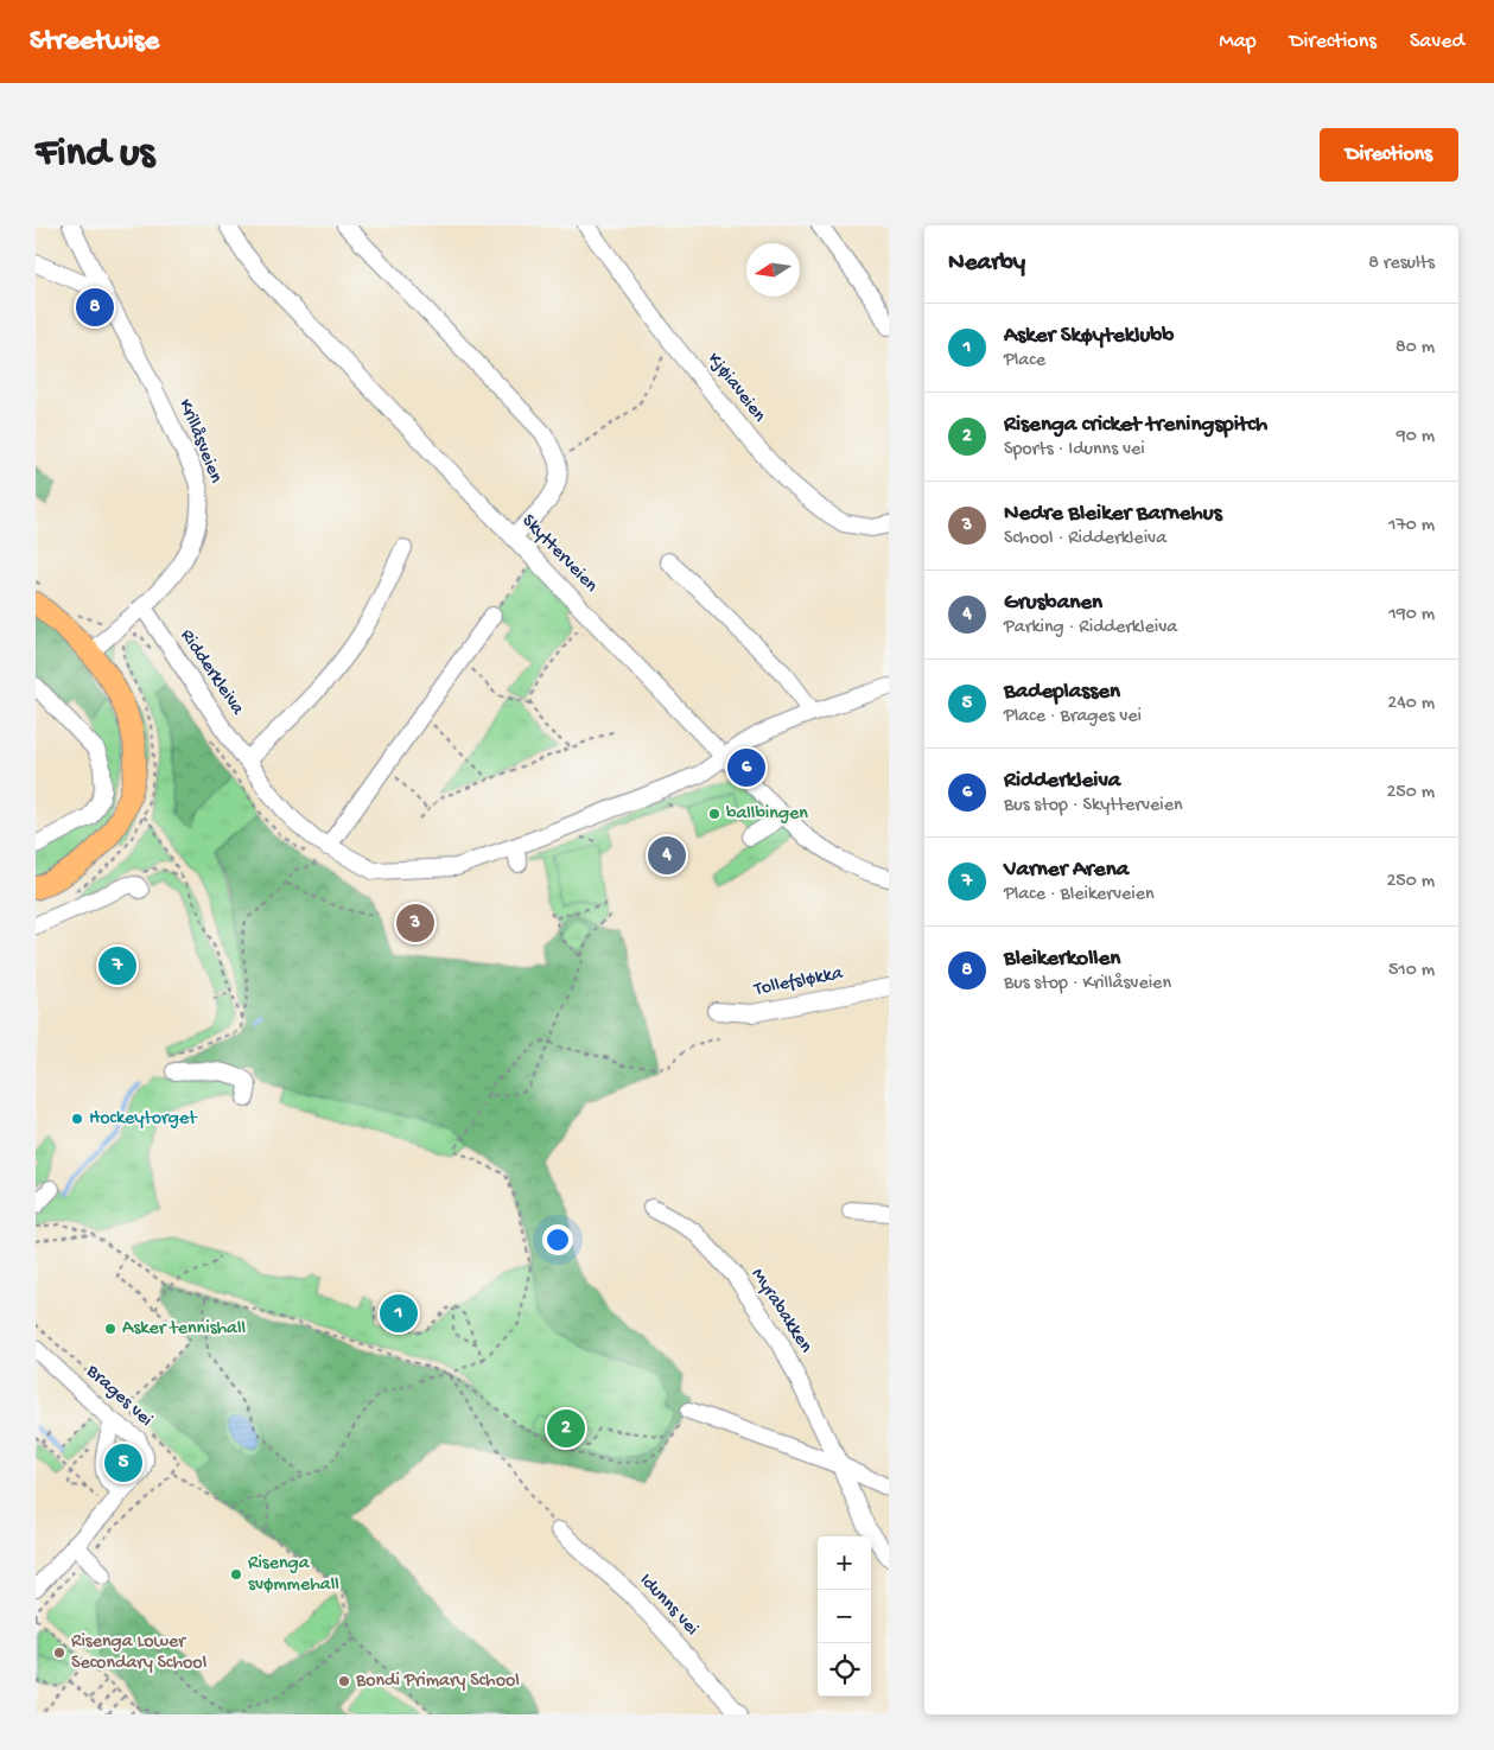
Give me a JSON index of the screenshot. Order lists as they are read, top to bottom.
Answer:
{
  "streets": {
    "street": [
      "Kjøiaveien",
      "Krillåsveien",
      "Skytterveien",
      "Ridderkleiva",
      "Tollefsløkka",
      "Myrabakken",
      "Brages vei",
      "Idunns vei"
    ]
  },
  "crossings": [
    ["Krillåsveien", "Ridderkleiva"],
    ["Skytterveien", "Ridderkleiva"]
  ],
  "places": [
    "ballbingen",
    "Hockeytorget",
    "Asker tennishall",
    "Risenga svømmehall",
    "Risenga Lower Secondary School",
    "Bondi Primary School"
  ],
  "north": "left",
  "page": {
    "header": "Streetwise",
    "nav": ["Map", "Directions", "Saved"],
    "buttons": "Directions",
    "title": "Find us",
    "heading": ["Nearby", "8 results"],
    "pins": [
      "8",
      "6",
      "4",
      "3",
      "7",
      "1",
      "2",
      "5"
    ],
    "list": [
      {
        "mark": "1",
        "name": "Asker Skøyteklubb",
        "note": "Place",
        "value": "80 m"
      },
      {
        "mark": "2",
        "name": "Risenga cricket treningspitch",
        "note": "Sports · Idunns vei",
        "value": "90 m"
      },
      {
        "mark": "3",
        "name": "Nedre Bleiker Barnehus",
        "note": "School · Ridderkleiva",
        "value": "170 m"
      },
      {
        "mark": "4",
        "name": "Grusbanen",
        "note": "Parking · Ridderkleiva",
        "value": "190 m"
      },
      {
        "mark": "5",
        "name": "Badeplassen",
        "note": "Place · Brages vei",
        "value": "240 m"
      },
      {
        "mark": "6",
        "name": "Ridderkleiva",
        "note": "Bus stop · Skytterveien",
        "value": "250 m"
      },
      {
        "mark": "7",
        "name": "Varner Arena",
        "note": "Place · Bleikerveien",
        "value": "250 m"
      },
      {
        "mark": "8",
        "name": "Bleikerkollen",
        "note": "Bus stop · Krillåsveien",
        "value": "510 m"
      }
    ],
    "map_buttons": ["+", "−"]
  }
}
